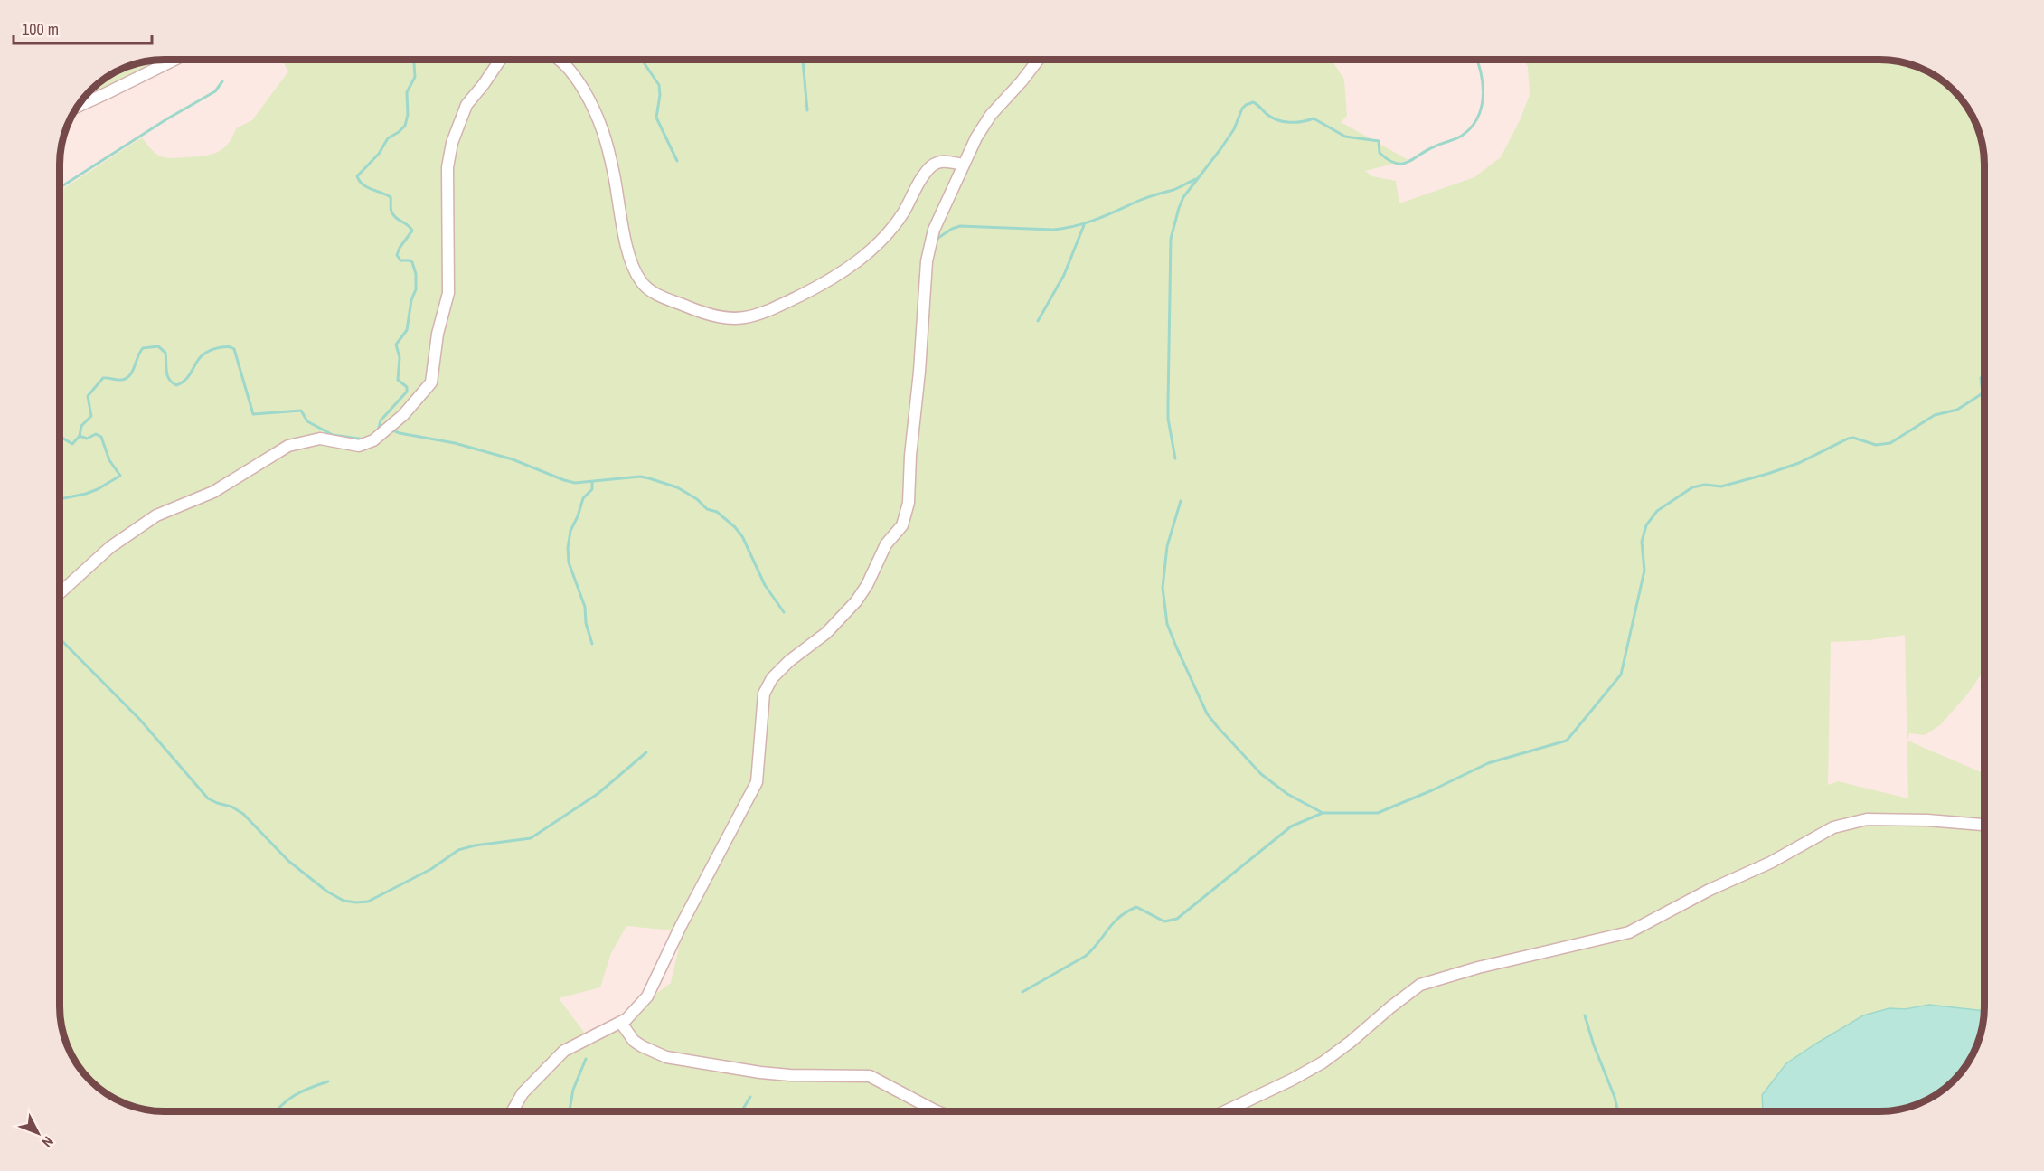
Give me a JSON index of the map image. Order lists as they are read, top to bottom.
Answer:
{
  "scale_bar": "100 m",
  "north": "bottom right"
}
